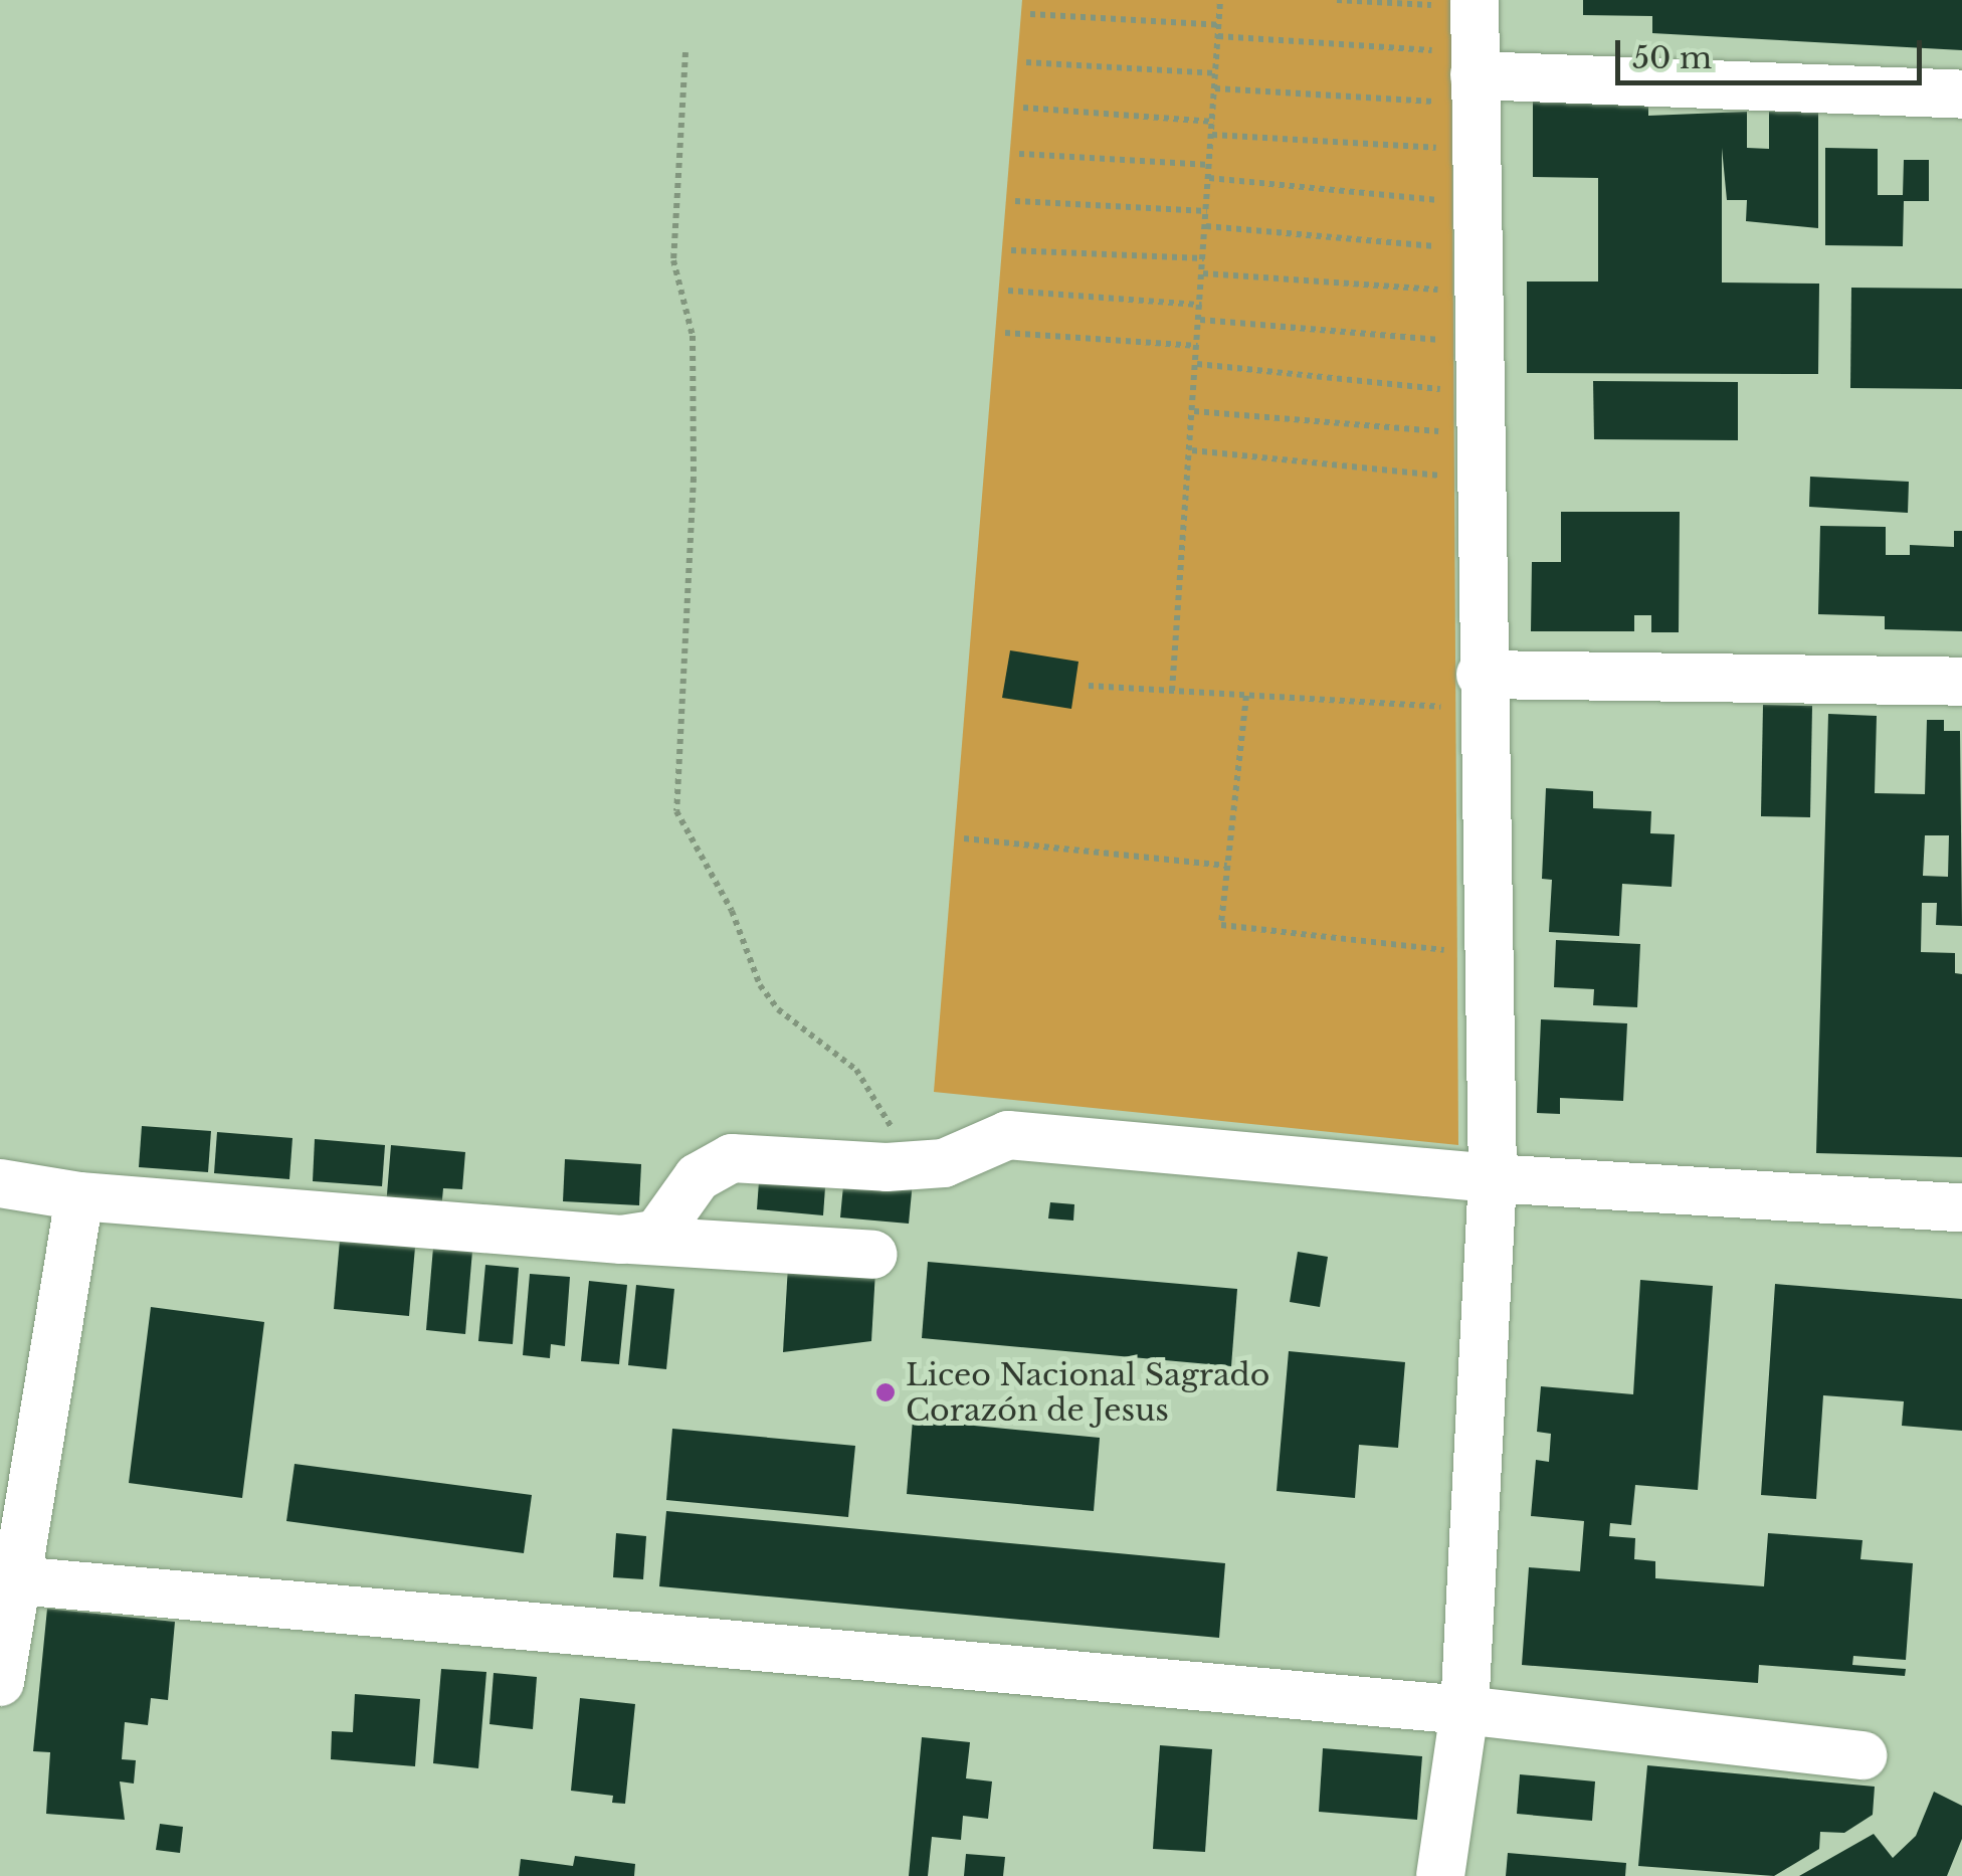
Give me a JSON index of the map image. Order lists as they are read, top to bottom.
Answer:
{
  "places": ["Liceo Nacional Sagrado Corazón de Jesus"],
  "scale_bar": "50 m"
}
